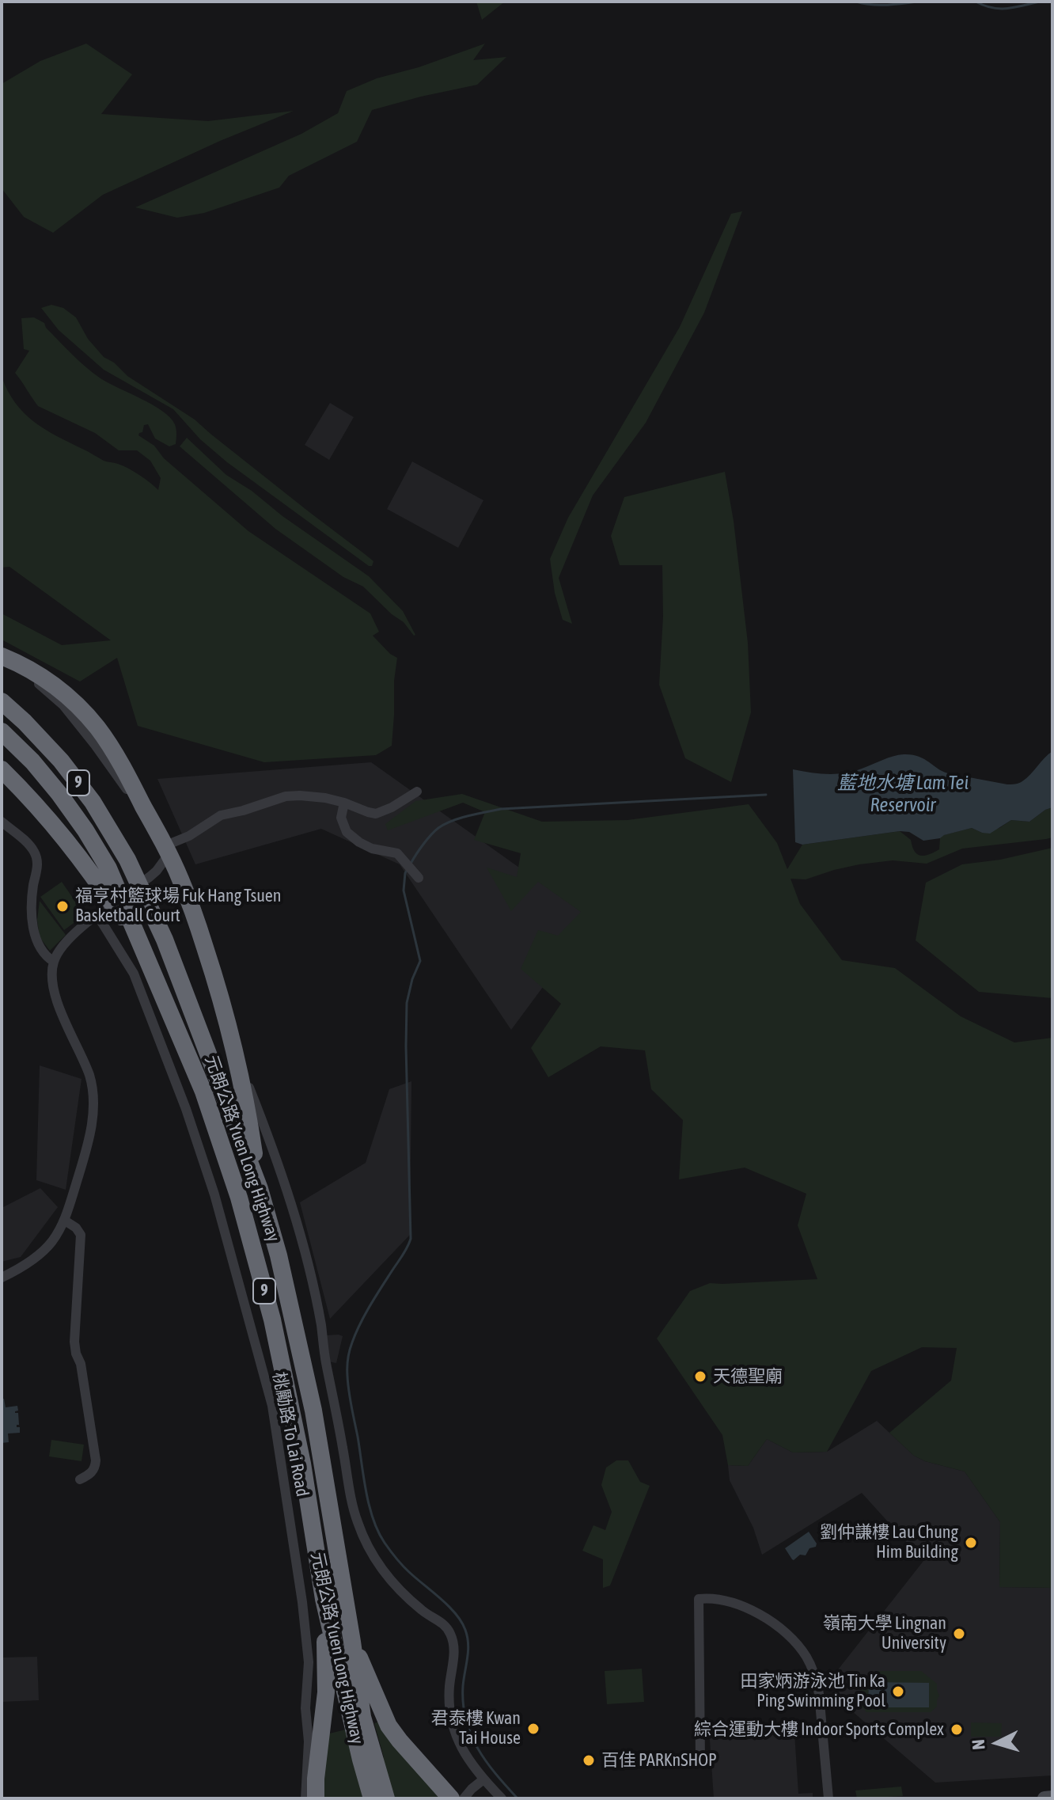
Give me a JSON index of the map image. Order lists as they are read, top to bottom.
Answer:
{
  "streets": {
    "highway": ["9", "元朗公路 Yuen Long Highway"],
    "street": ["桃勵路 To Lai Road"]
  },
  "crossings": [
    ["9", "元朗公路 Yuen Long Highway"]
  ],
  "water": ["藍地水塘 Lam Tei Reservoir"],
  "places": [
    "福亨村籃球場 Fuk Hang Tsuen Basketball Court",
    "天德聖廟",
    "劉仲謙樓 Lau Chung Him Building",
    "嶺南大學 Lingnan University",
    "田家炳游泳池 Tin Ka Ping Swimming Pool",
    "君泰樓 Kwan Tai House",
    "綜合運動大樓 Indoor Sports Complex",
    "百佳 PARKnSHOP"
  ],
  "north": "left"
}
